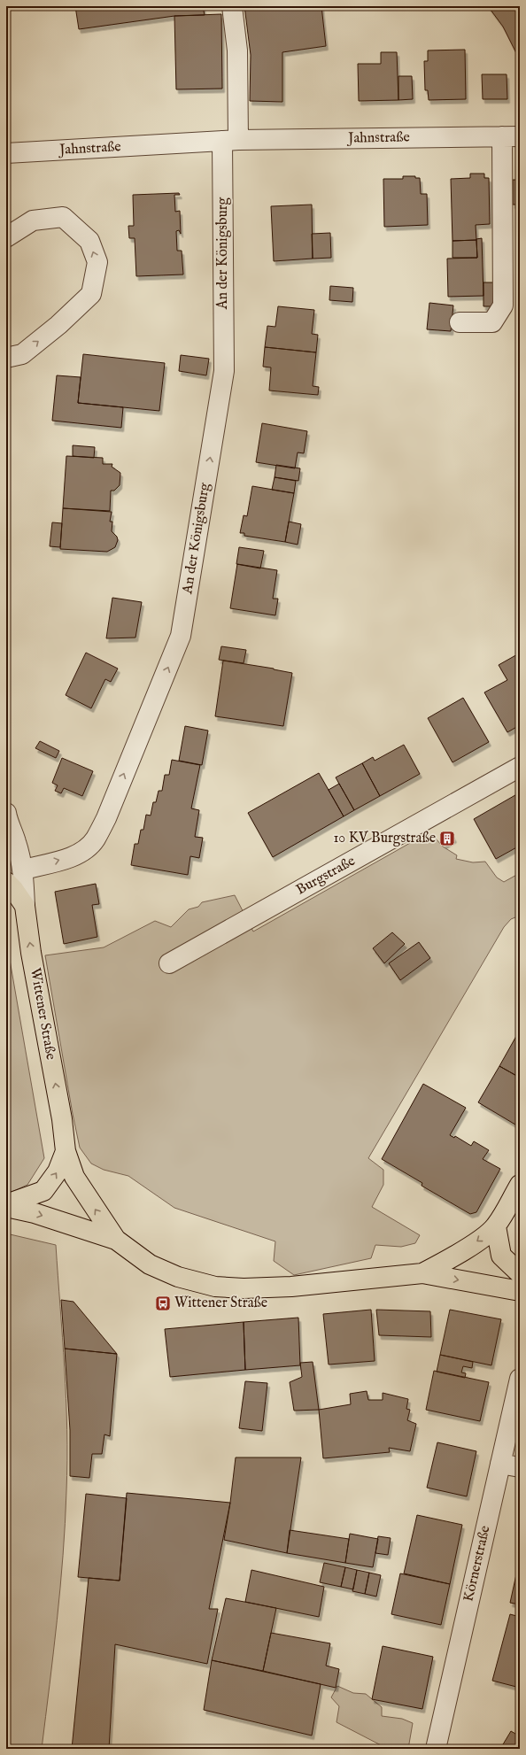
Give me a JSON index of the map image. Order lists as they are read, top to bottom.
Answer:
{
  "streets": {
    "main road": ["Wittener Straße"],
    "street": [
      "Jahnstraße",
      "An der Königsburg",
      "Burgstraße",
      "Körnerstraße"
    ]
  },
  "crossings": [
    ["Jahnstraße", "An der Königsburg"]
  ],
  "one_way": ["An der Königsburg"],
  "places": {
    "building": ["10 KV Burgstraße"],
    "bus stop": ["Wittener Straße"]
  }
}
